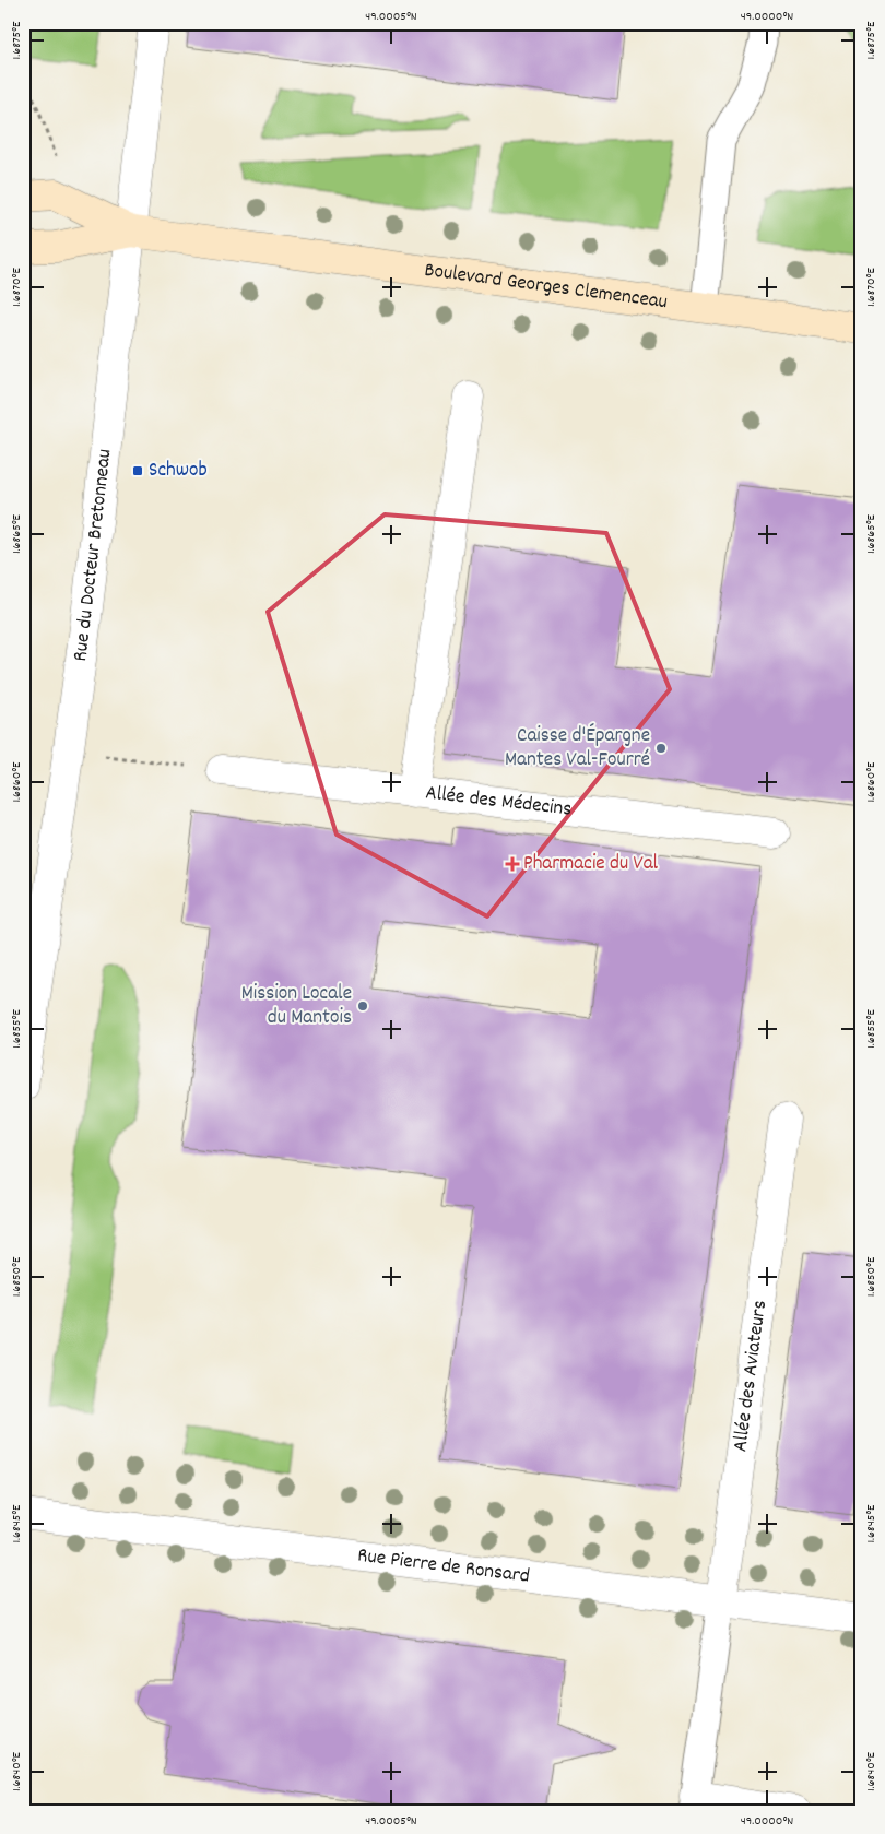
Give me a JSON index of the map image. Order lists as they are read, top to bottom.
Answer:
{
  "streets": {
    "main road": ["Boulevard Georges Clemenceau"],
    "street": [
      "Rue du Docteur Bretonneau",
      "Allée des Médecins",
      "Allée des Aviateurs",
      "Rue Pierre de Ronsard"
    ]
  },
  "crossings": [
    ["Boulevard Georges Clemenceau", "Rue du Docteur Bretonneau"],
    ["Allée des Aviateurs", "Rue Pierre de Ronsard"]
  ],
  "places": {
    "transit": ["Schwob"],
    "other": ["Caisse d'Épargne Mantes Val-Fourré", "Mission Locale du Mantois"],
    "health": ["Pharmacie du Val"]
  },
  "coordinates": [
    "49.0005°N",
    "49.0000°N",
    "1.6875°E",
    "1.6870°E",
    "1.6865°E",
    "1.6860°E",
    "1.6855°E",
    "1.6850°E",
    "1.6845°E",
    "1.6840°E"
  ]
}
